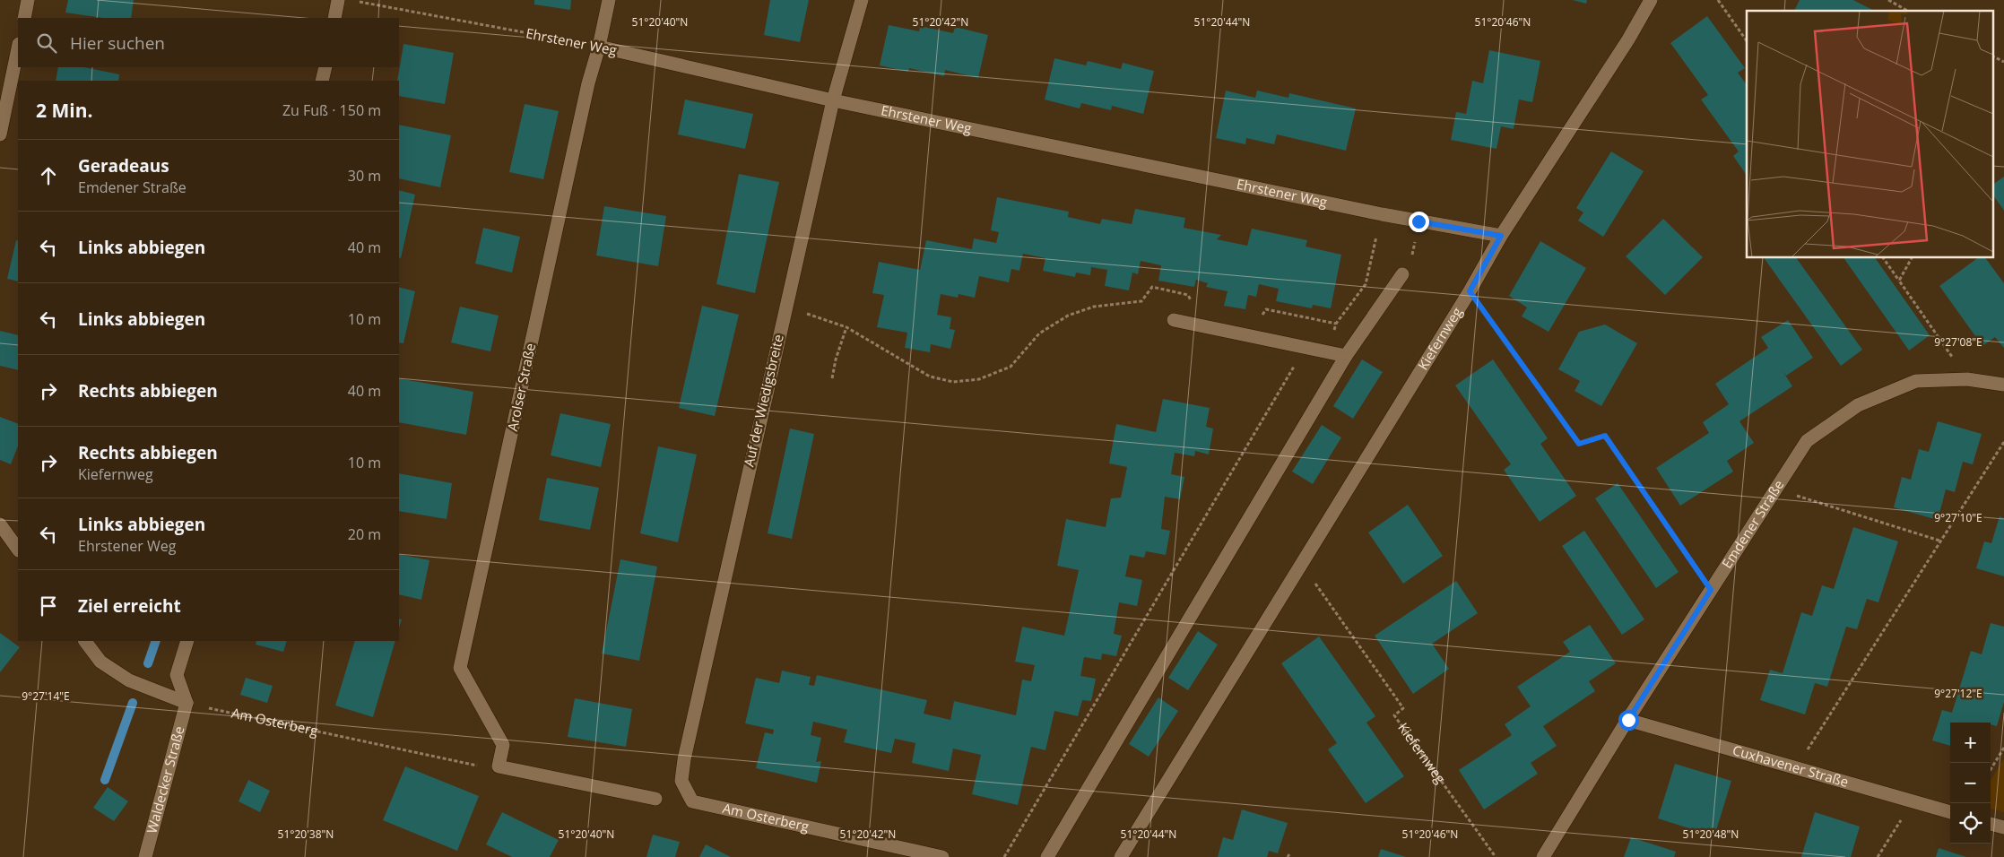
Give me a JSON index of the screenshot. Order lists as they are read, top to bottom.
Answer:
{
  "streets": {
    "street": [
      "Ehrstener Weg",
      "Kiefernweg",
      "Arolser Straße",
      "Auf der Wiedigsbreite",
      "Emdener Straße",
      "Am Osterberg",
      "Cuxhavener Straße",
      "Waldecker Straße"
    ]
  },
  "crossings": [
    ["Ehrstener Weg", "Kiefernweg"],
    ["Ehrstener Weg", "Arolser Straße"],
    ["Ehrstener Weg", "Auf der Wiedigsbreite"],
    ["Auf der Wiedigsbreite", "Am Osterberg"],
    ["Emdener Straße", "Cuxhavener Straße"],
    ["Am Osterberg", "Waldecker Straße"]
  ],
  "page": {
    "search": "Hier suchen",
    "heading": ["2 Min.", "Zu Fuß · 150 m"],
    "list": [
      ["Geradeaus", "Emdener Straße", "30 m"],
      ["Links abbiegen", "40 m"],
      ["Links abbiegen", "10 m"],
      ["Rechts abbiegen", "40 m"],
      ["Rechts abbiegen", "Kiefernweg", "10 m"],
      ["Links abbiegen", "Ehrstener Weg", "20 m"],
      "Ziel erreicht"
    ],
    "map_buttons": ["+", "−"]
  },
  "coordinates": [
    "51°20'40\"N",
    "51°20'42\"N",
    "51°20'44\"N",
    "51°20'46\"N",
    "9°27'08\"E",
    "9°27'10\"E",
    "9°27'12\"E",
    "9°27'14\"E",
    "51°20'38\"N",
    "51°20'48\"N"
  ]
}
